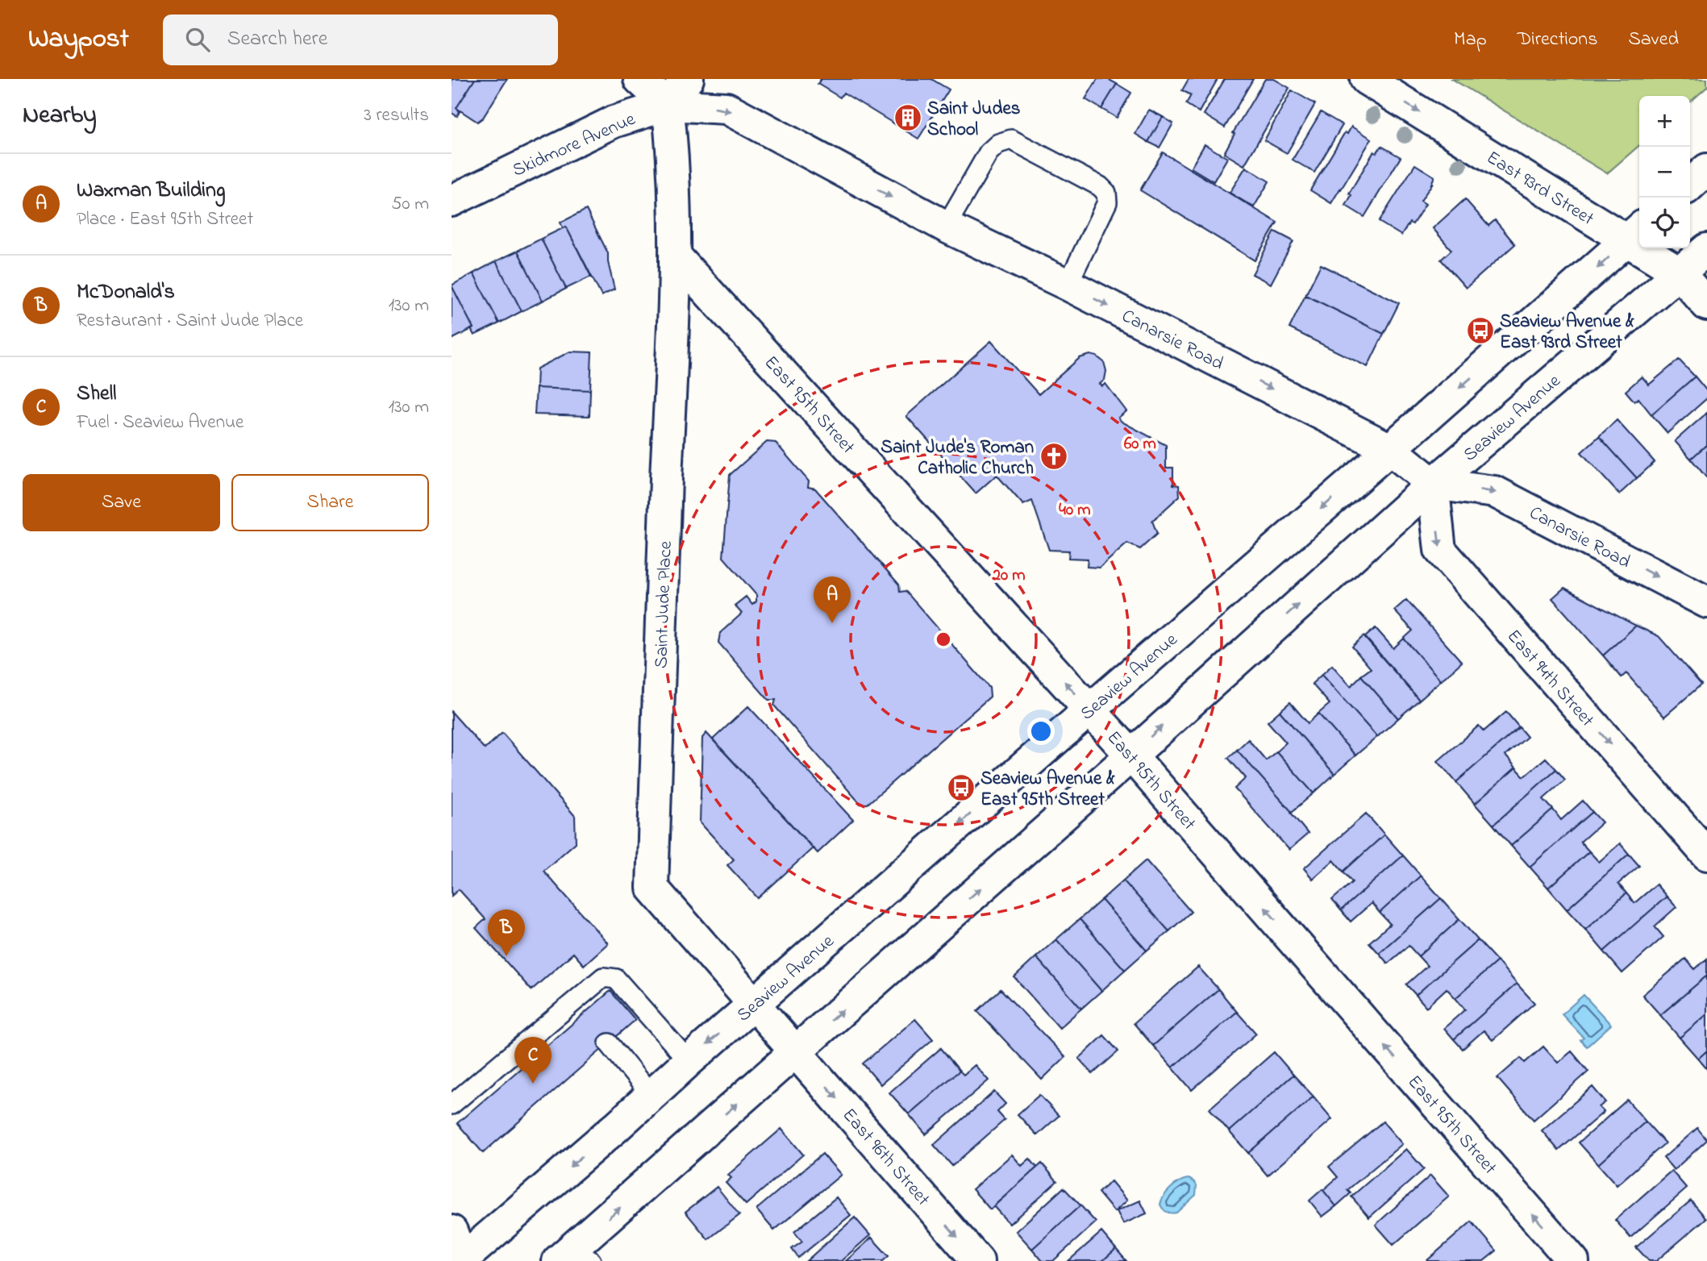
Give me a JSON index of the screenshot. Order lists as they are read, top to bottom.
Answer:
{
  "streets": {
    "street": [
      "Skidmore Avenue",
      "East 93rd Street",
      "Canarsie Road",
      "East 95th Street",
      "Seaview Avenue",
      "Saint Jude Place",
      "East 94th Street",
      "East 96th Street"
    ]
  },
  "crossings": [
    ["Skidmore Avenue", "Canarsie Road"],
    ["Skidmore Avenue", "Saint Jude Place"],
    ["East 93rd Street", "Seaview Avenue"],
    ["Canarsie Road", "Seaview Avenue"],
    ["Canarsie Road", "Saint Jude Place"],
    ["Canarsie Road", "East 94th Street"],
    ["East 95th Street", "Seaview Avenue"],
    ["East 95th Street", "Saint Jude Place"],
    ["Seaview Avenue", "Saint Jude Place"],
    ["Seaview Avenue", "East 94th Street"],
    ["Seaview Avenue", "East 96th Street"],
    ["Saint Jude Place", "East 96th Street"]
  ],
  "one_way": [
    "East 93rd Street",
    "Canarsie Road",
    "East 95th Street",
    "East 94th Street",
    "East 96th Street"
  ],
  "places": {
    "building": ["Saint Judes School"],
    "bus stop": ["Seaview Avenue & East 93rd Street", "Seaview Avenue & East 95th Street"],
    "church": ["Saint Jude's Roman Catholic Church"]
  },
  "page": {
    "header": "Waypost",
    "search": "Search here",
    "nav": ["Map", "Directions", "Saved"],
    "heading": ["Nearby", "3 results"],
    "map_buttons": ["+", "−"],
    "list": [
      {
        "mark": "A",
        "name": "Waxman Building",
        "note": "Place · East 95th Street",
        "value": "50 m"
      },
      {
        "mark": "B",
        "name": "McDonald's",
        "note": "Restaurant · Saint Jude Place",
        "value": "130 m"
      },
      {
        "mark": "C",
        "name": "Shell",
        "note": "Fuel · Seaview Avenue",
        "value": "130 m"
      }
    ],
    "buttons": ["Save", "Share"],
    "pins": ["A", "B", "C"]
  },
  "rings": ["60 m", "40 m", "20 m"]
}
